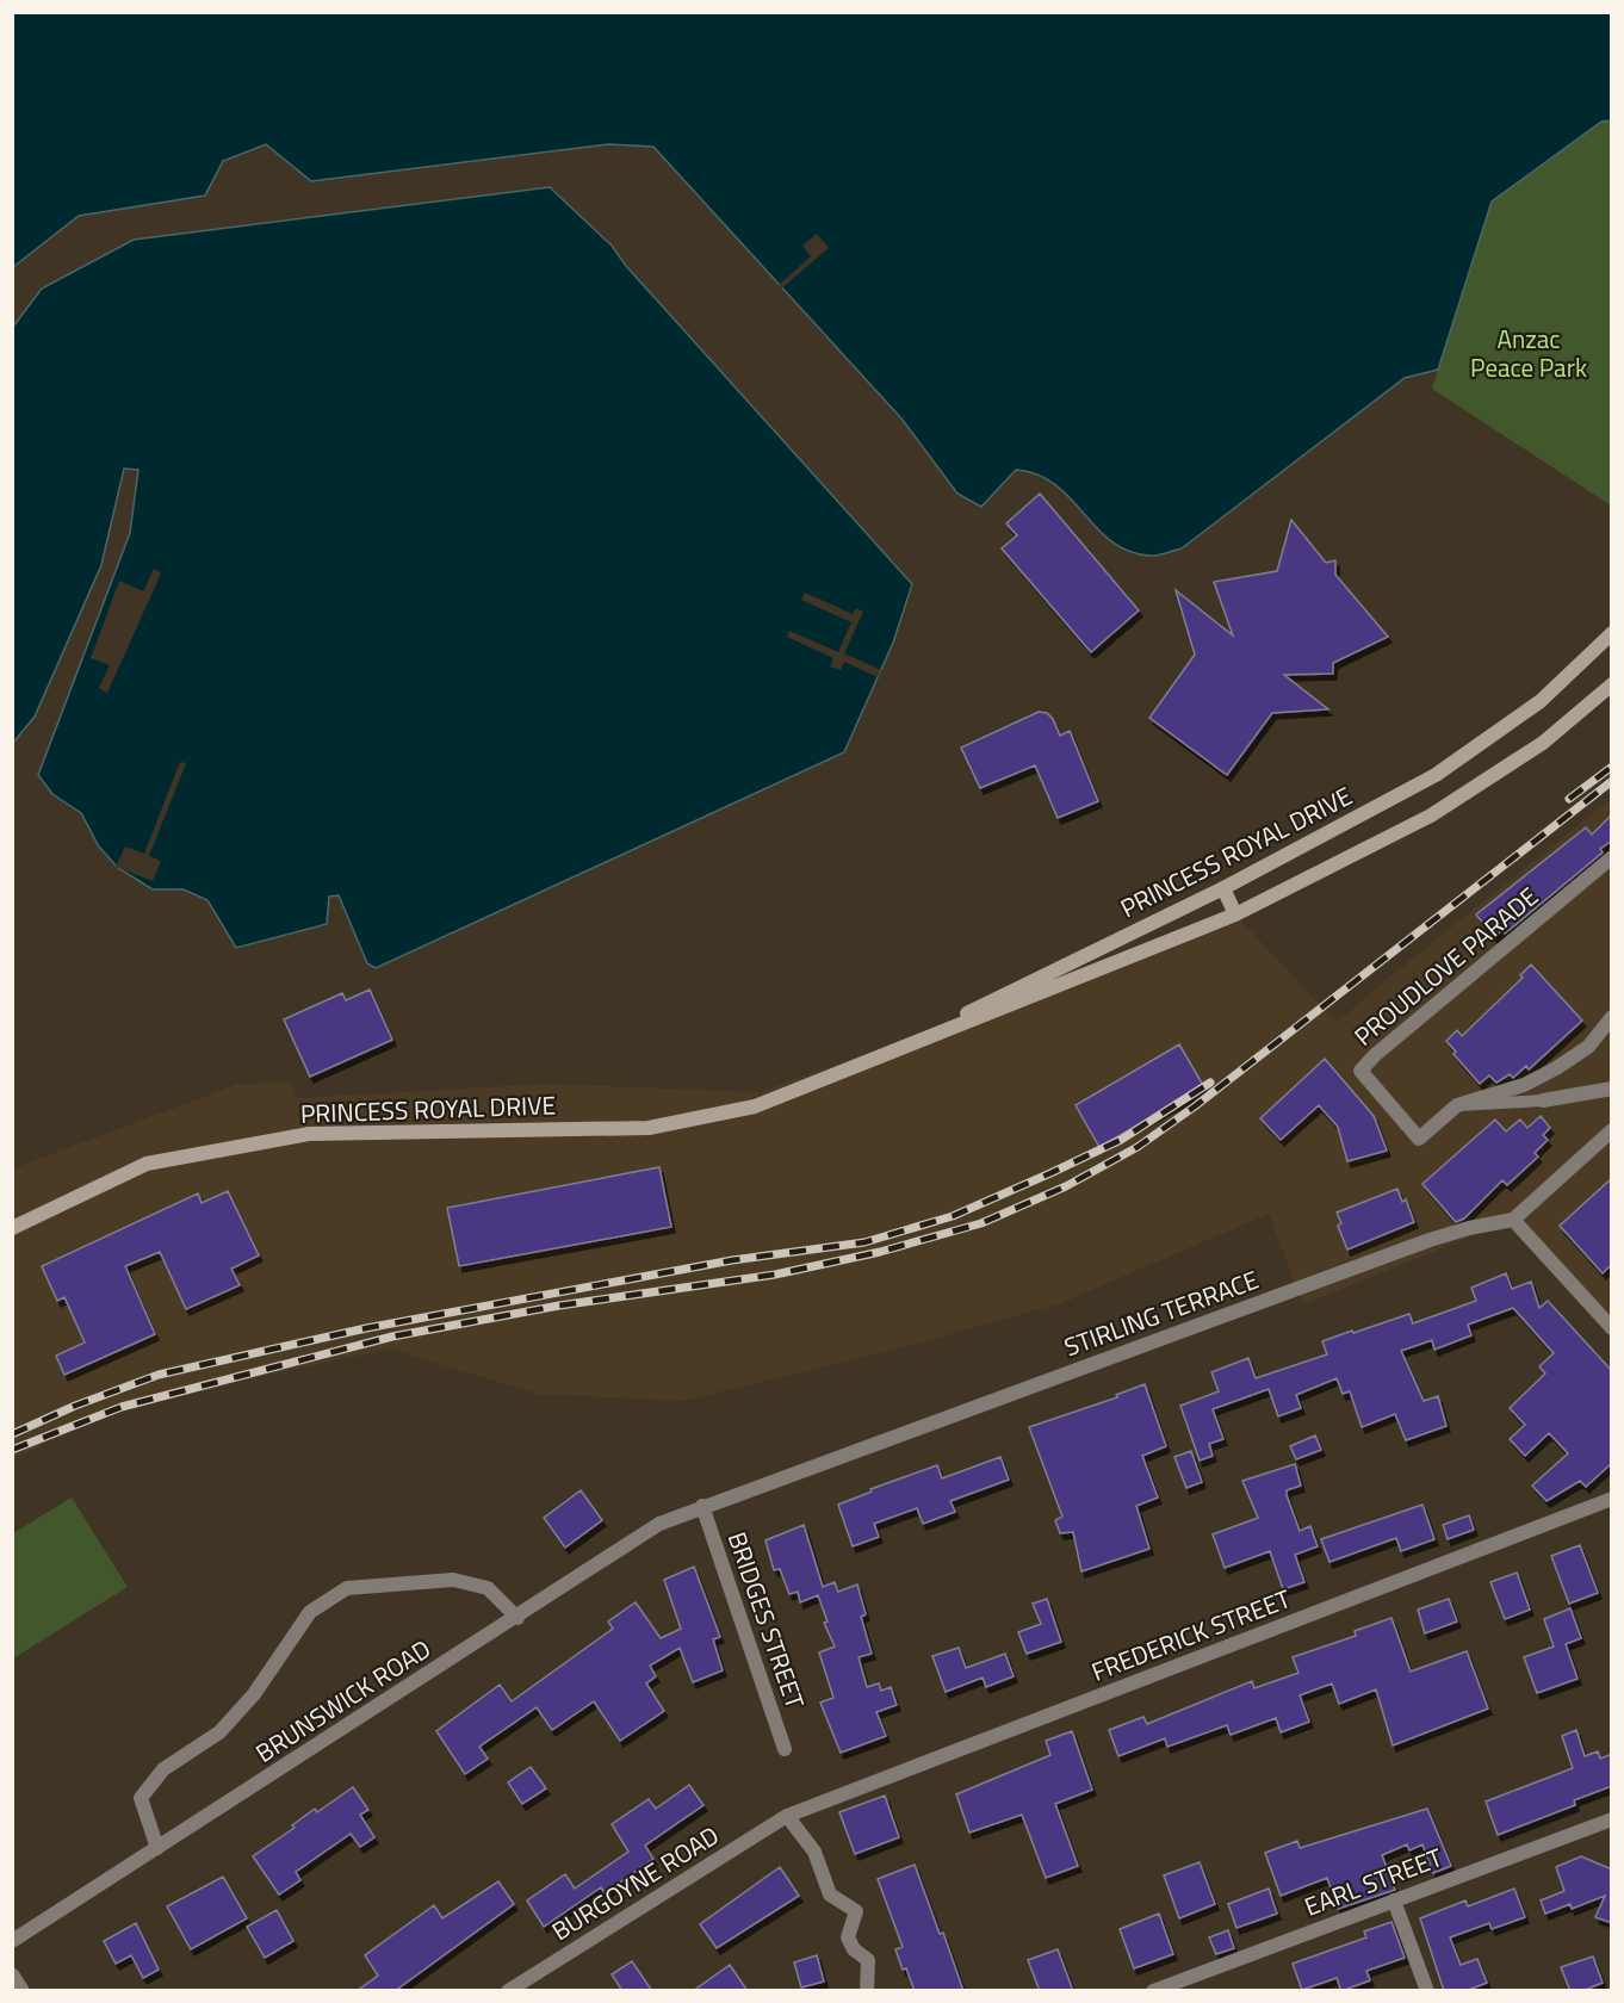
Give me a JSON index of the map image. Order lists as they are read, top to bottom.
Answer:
{
  "streets": {
    "main road": ["PRINCESS ROYAL DRIVE"],
    "street": [
      "PROUDLOVE PARADE",
      "STIRLING TERRACE",
      "BRIDGES STREET",
      "FREDERICK STREET",
      "BRUNSWICK ROAD",
      "EARL STREET",
      "BURGOYNE ROAD"
    ]
  },
  "crossings": [
    ["STIRLING TERRACE", "BRIDGES STREET"],
    ["STIRLING TERRACE", "BRUNSWICK ROAD"],
    ["BRIDGES STREET", "BRUNSWICK ROAD"],
    ["FREDERICK STREET", "BURGOYNE ROAD"]
  ],
  "parks": ["Anzac Peace Park"]
}
